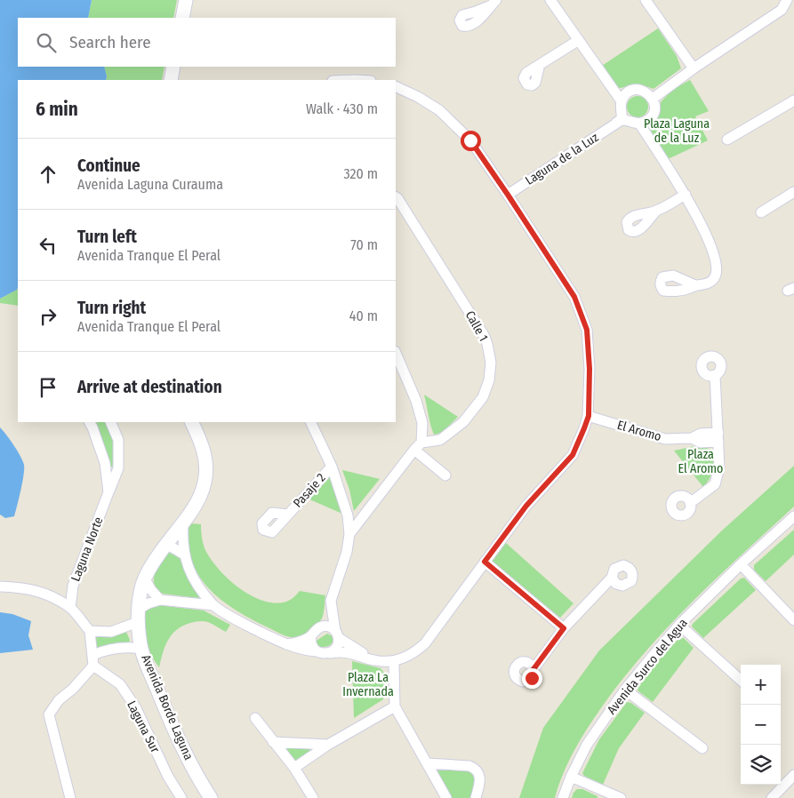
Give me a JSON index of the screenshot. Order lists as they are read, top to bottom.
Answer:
{
  "streets": {
    "street": [
      "Laguna de la Luz",
      "Calle 1",
      "El Aromo",
      "Pasaje 2",
      "Laguna Norte",
      "Avenida Surco del Agua",
      "Avenida Borde Laguna",
      "Laguna Sur"
    ]
  },
  "parks": ["Plaza Laguna de la Luz", "Plaza El Aromo", "Plaza La Invernada"],
  "page": {
    "search": "Search here",
    "heading": ["6 min", "Walk · 430 m"],
    "list": [
      ["Continue", "Avenida Laguna Curauma", "320 m"],
      ["Turn left", "Avenida Tranque El Peral", "70 m"],
      ["Turn right", "Avenida Tranque El Peral", "40 m"],
      "Arrive at destination"
    ],
    "map_buttons": ["+", "−"]
  }
}
